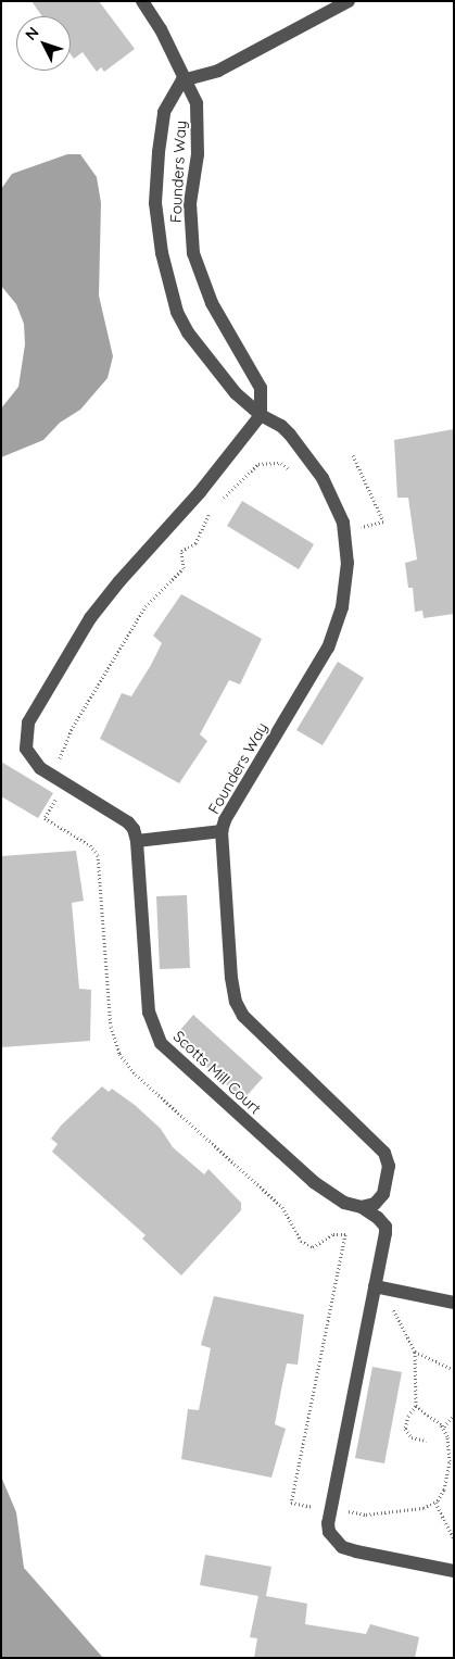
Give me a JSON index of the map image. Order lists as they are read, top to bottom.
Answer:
{
  "streets": {
    "street": ["Founders Way", "Scotts Mill Court"]
  },
  "crossings": [
    ["Founders Way", "Scotts Mill Court"]
  ],
  "north": "top left"
}
